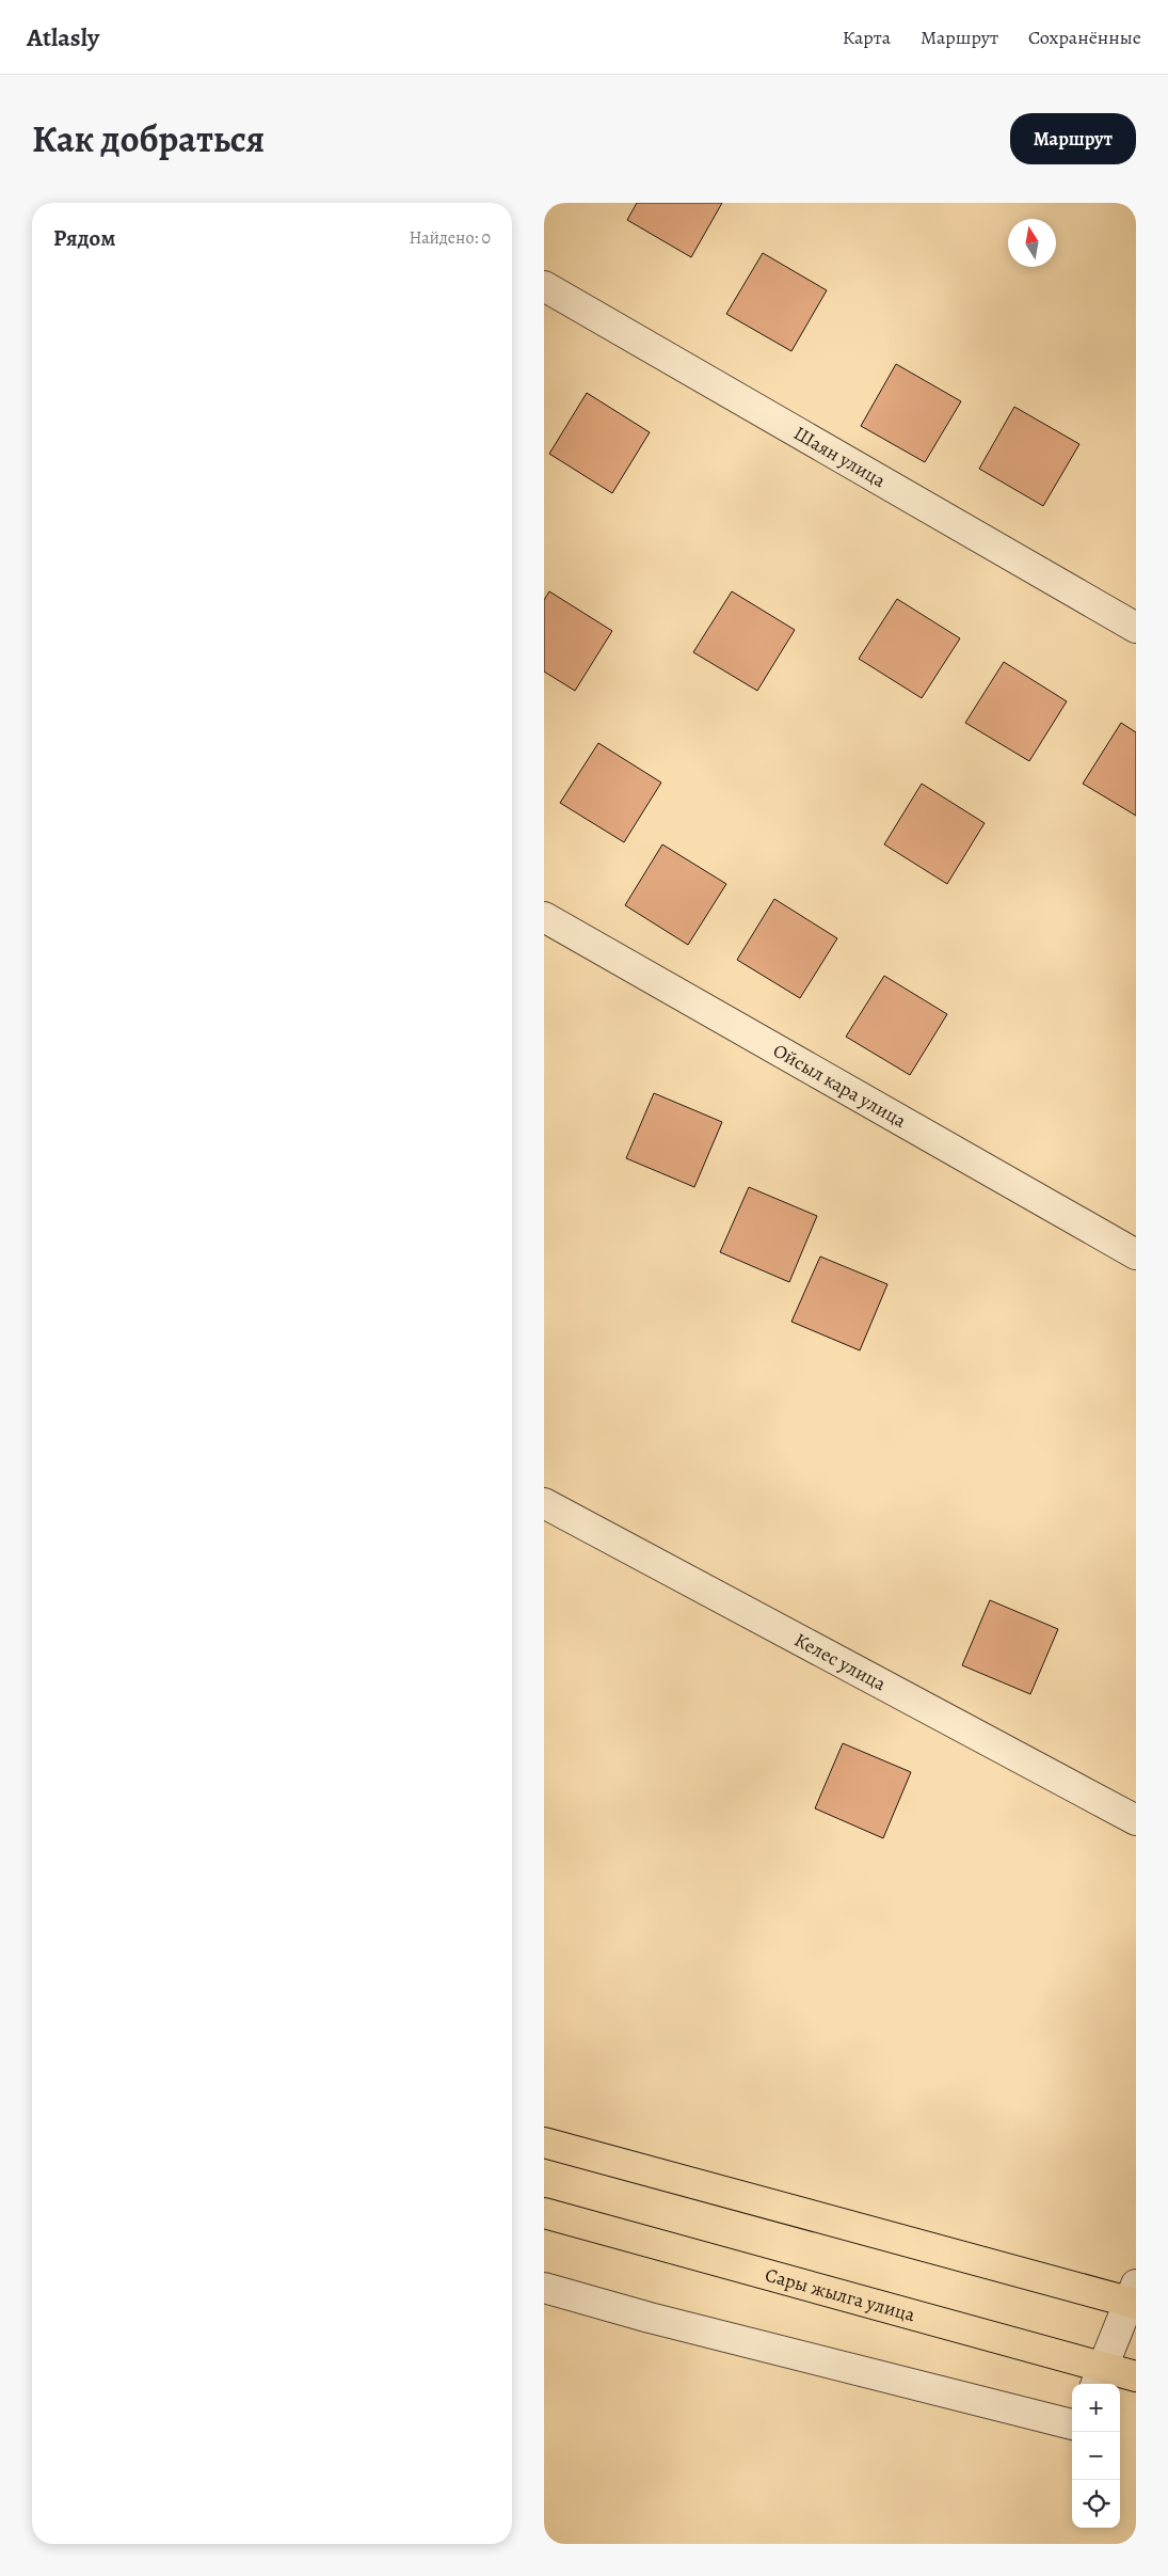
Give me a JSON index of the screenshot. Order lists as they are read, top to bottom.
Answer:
{
  "streets": {
    "main road": ["Сары жылга улица"],
    "street": ["Шаян улица", "Ойсыл кара улица", "Келес улица"]
  },
  "north": "top",
  "page": {
    "header": "Atlasly",
    "nav": ["Карта", "Маршрут", "Сохранённые"],
    "title": "Как добраться",
    "buttons": "Маршрут",
    "heading": ["Рядом", "Найдено: 0"],
    "map_buttons": ["+", "−"]
  }
}
